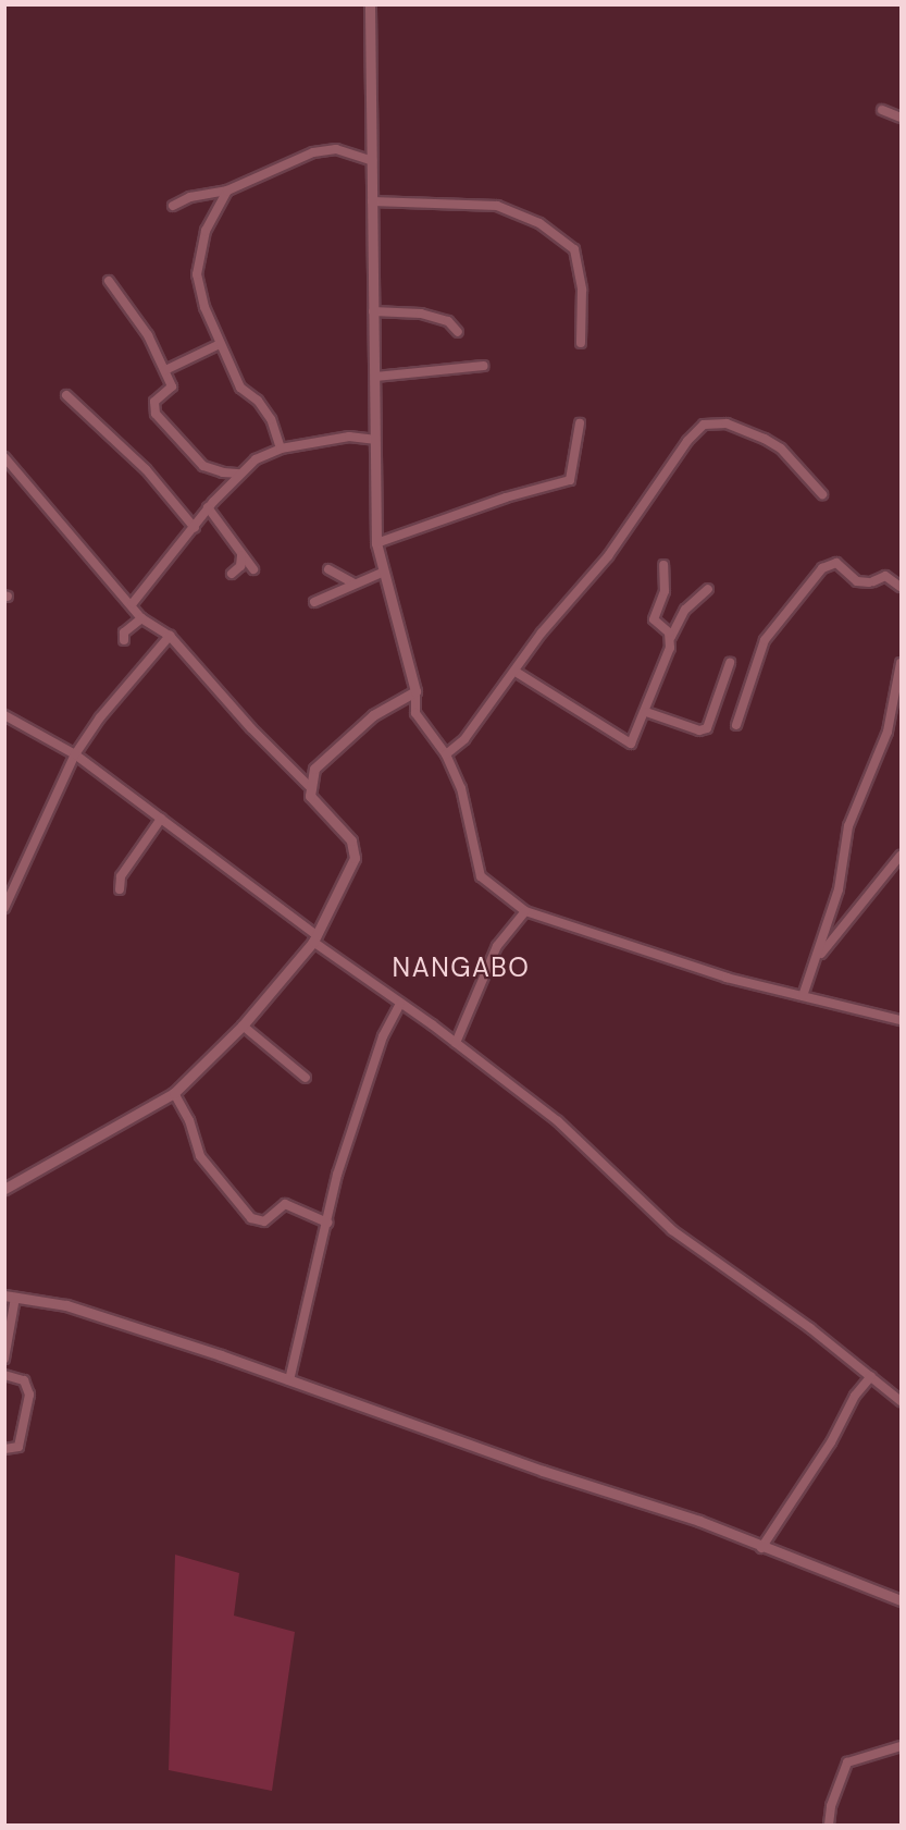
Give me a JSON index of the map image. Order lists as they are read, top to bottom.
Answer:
{
  "districts": ["NANGABO"]
}
